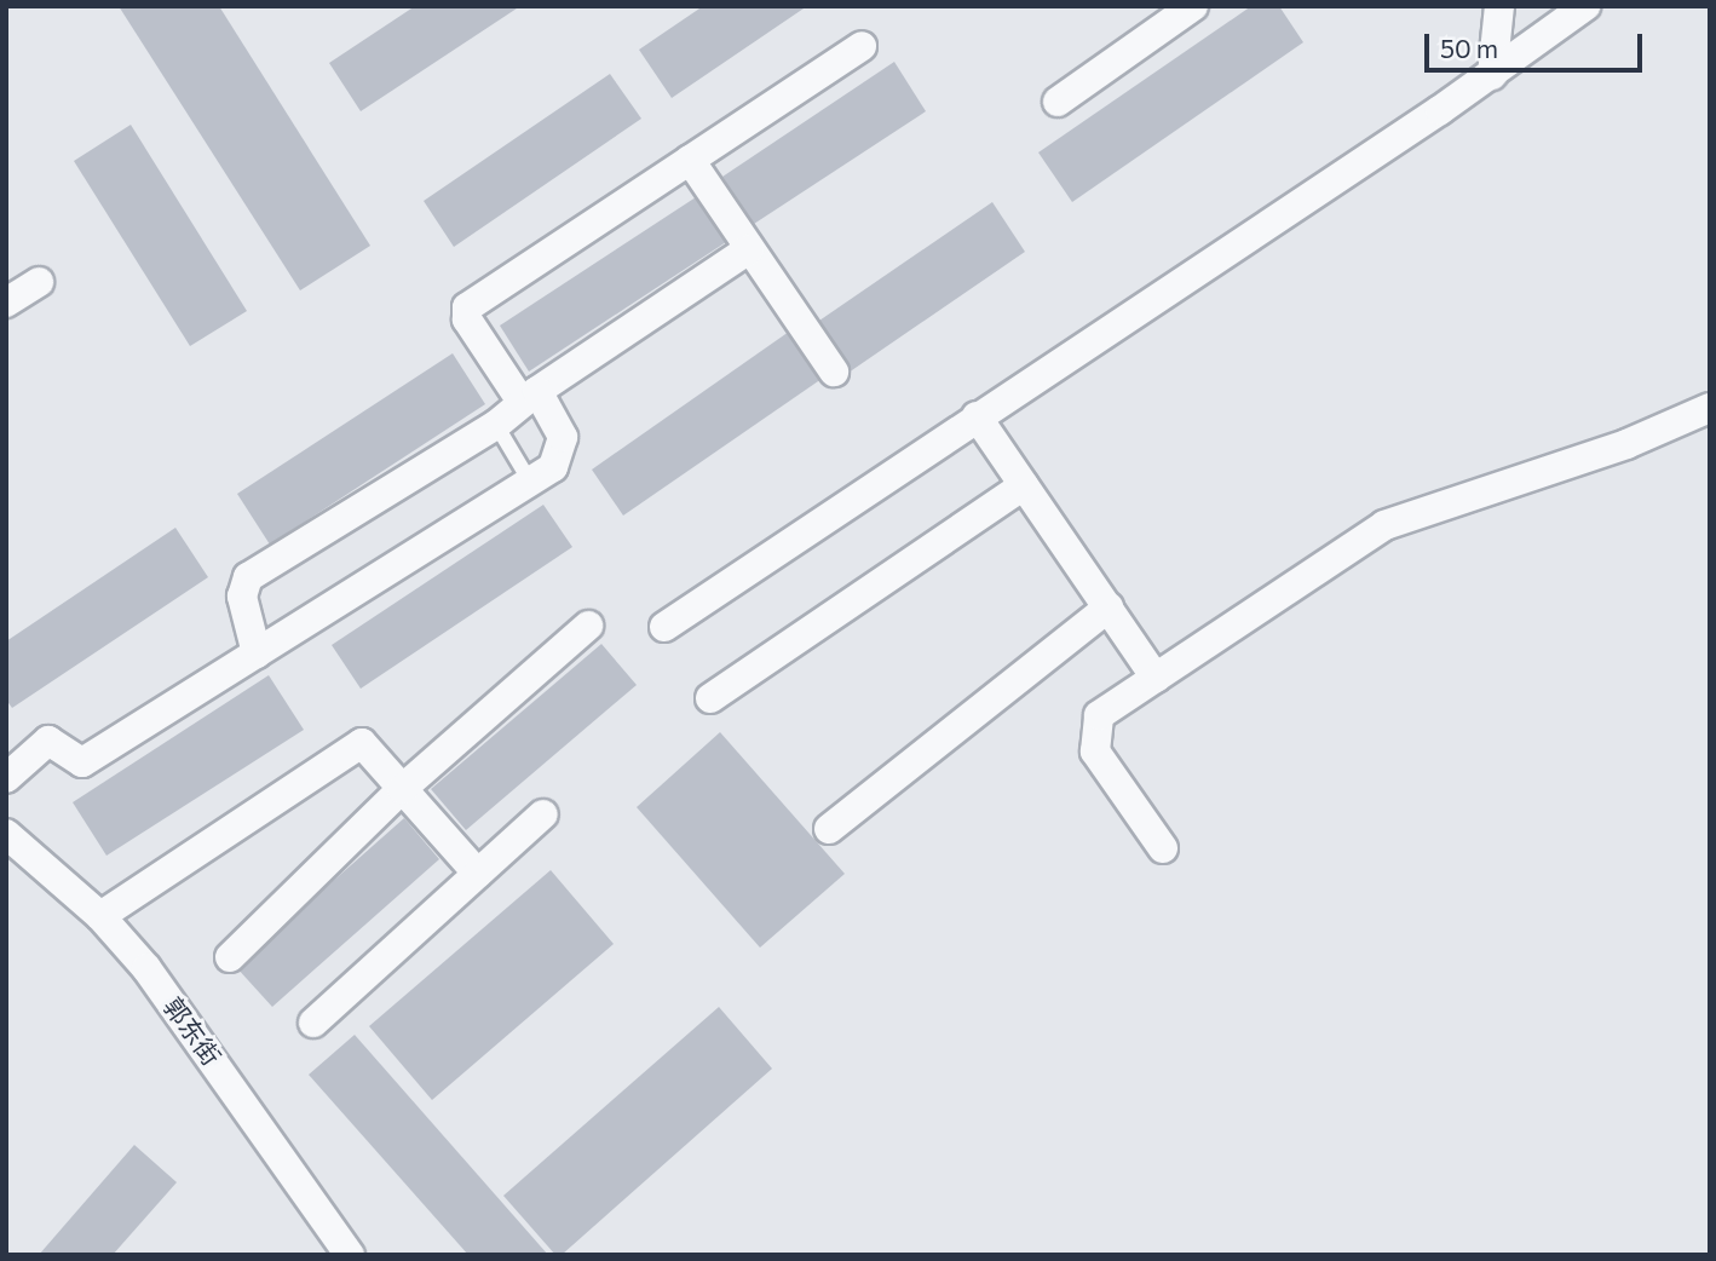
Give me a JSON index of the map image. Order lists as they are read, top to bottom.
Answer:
{
  "streets": {
    "street": ["郭东街"]
  },
  "scale_bar": "50 m"
}
